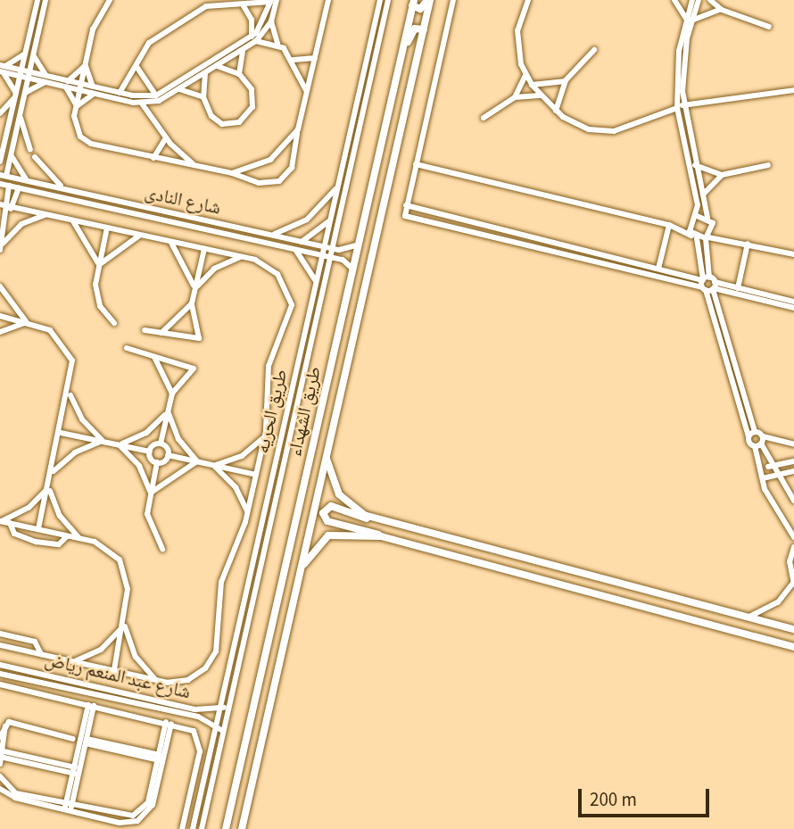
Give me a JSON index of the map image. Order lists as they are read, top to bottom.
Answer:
{
  "streets": {
    "main road": ["طريق الشهداء"],
    "street": ["شارع النادى", "طريق الحريه", "شارع عبد المنعم رياض"]
  },
  "crossings": [
    ["شارع النادى", "طريق الحريه"],
    ["شارع النادى", "طريق الشهداء"],
    ["طريق الحريه", "شارع عبد المنعم رياض"]
  ],
  "scale_bar": "200 m"
}
